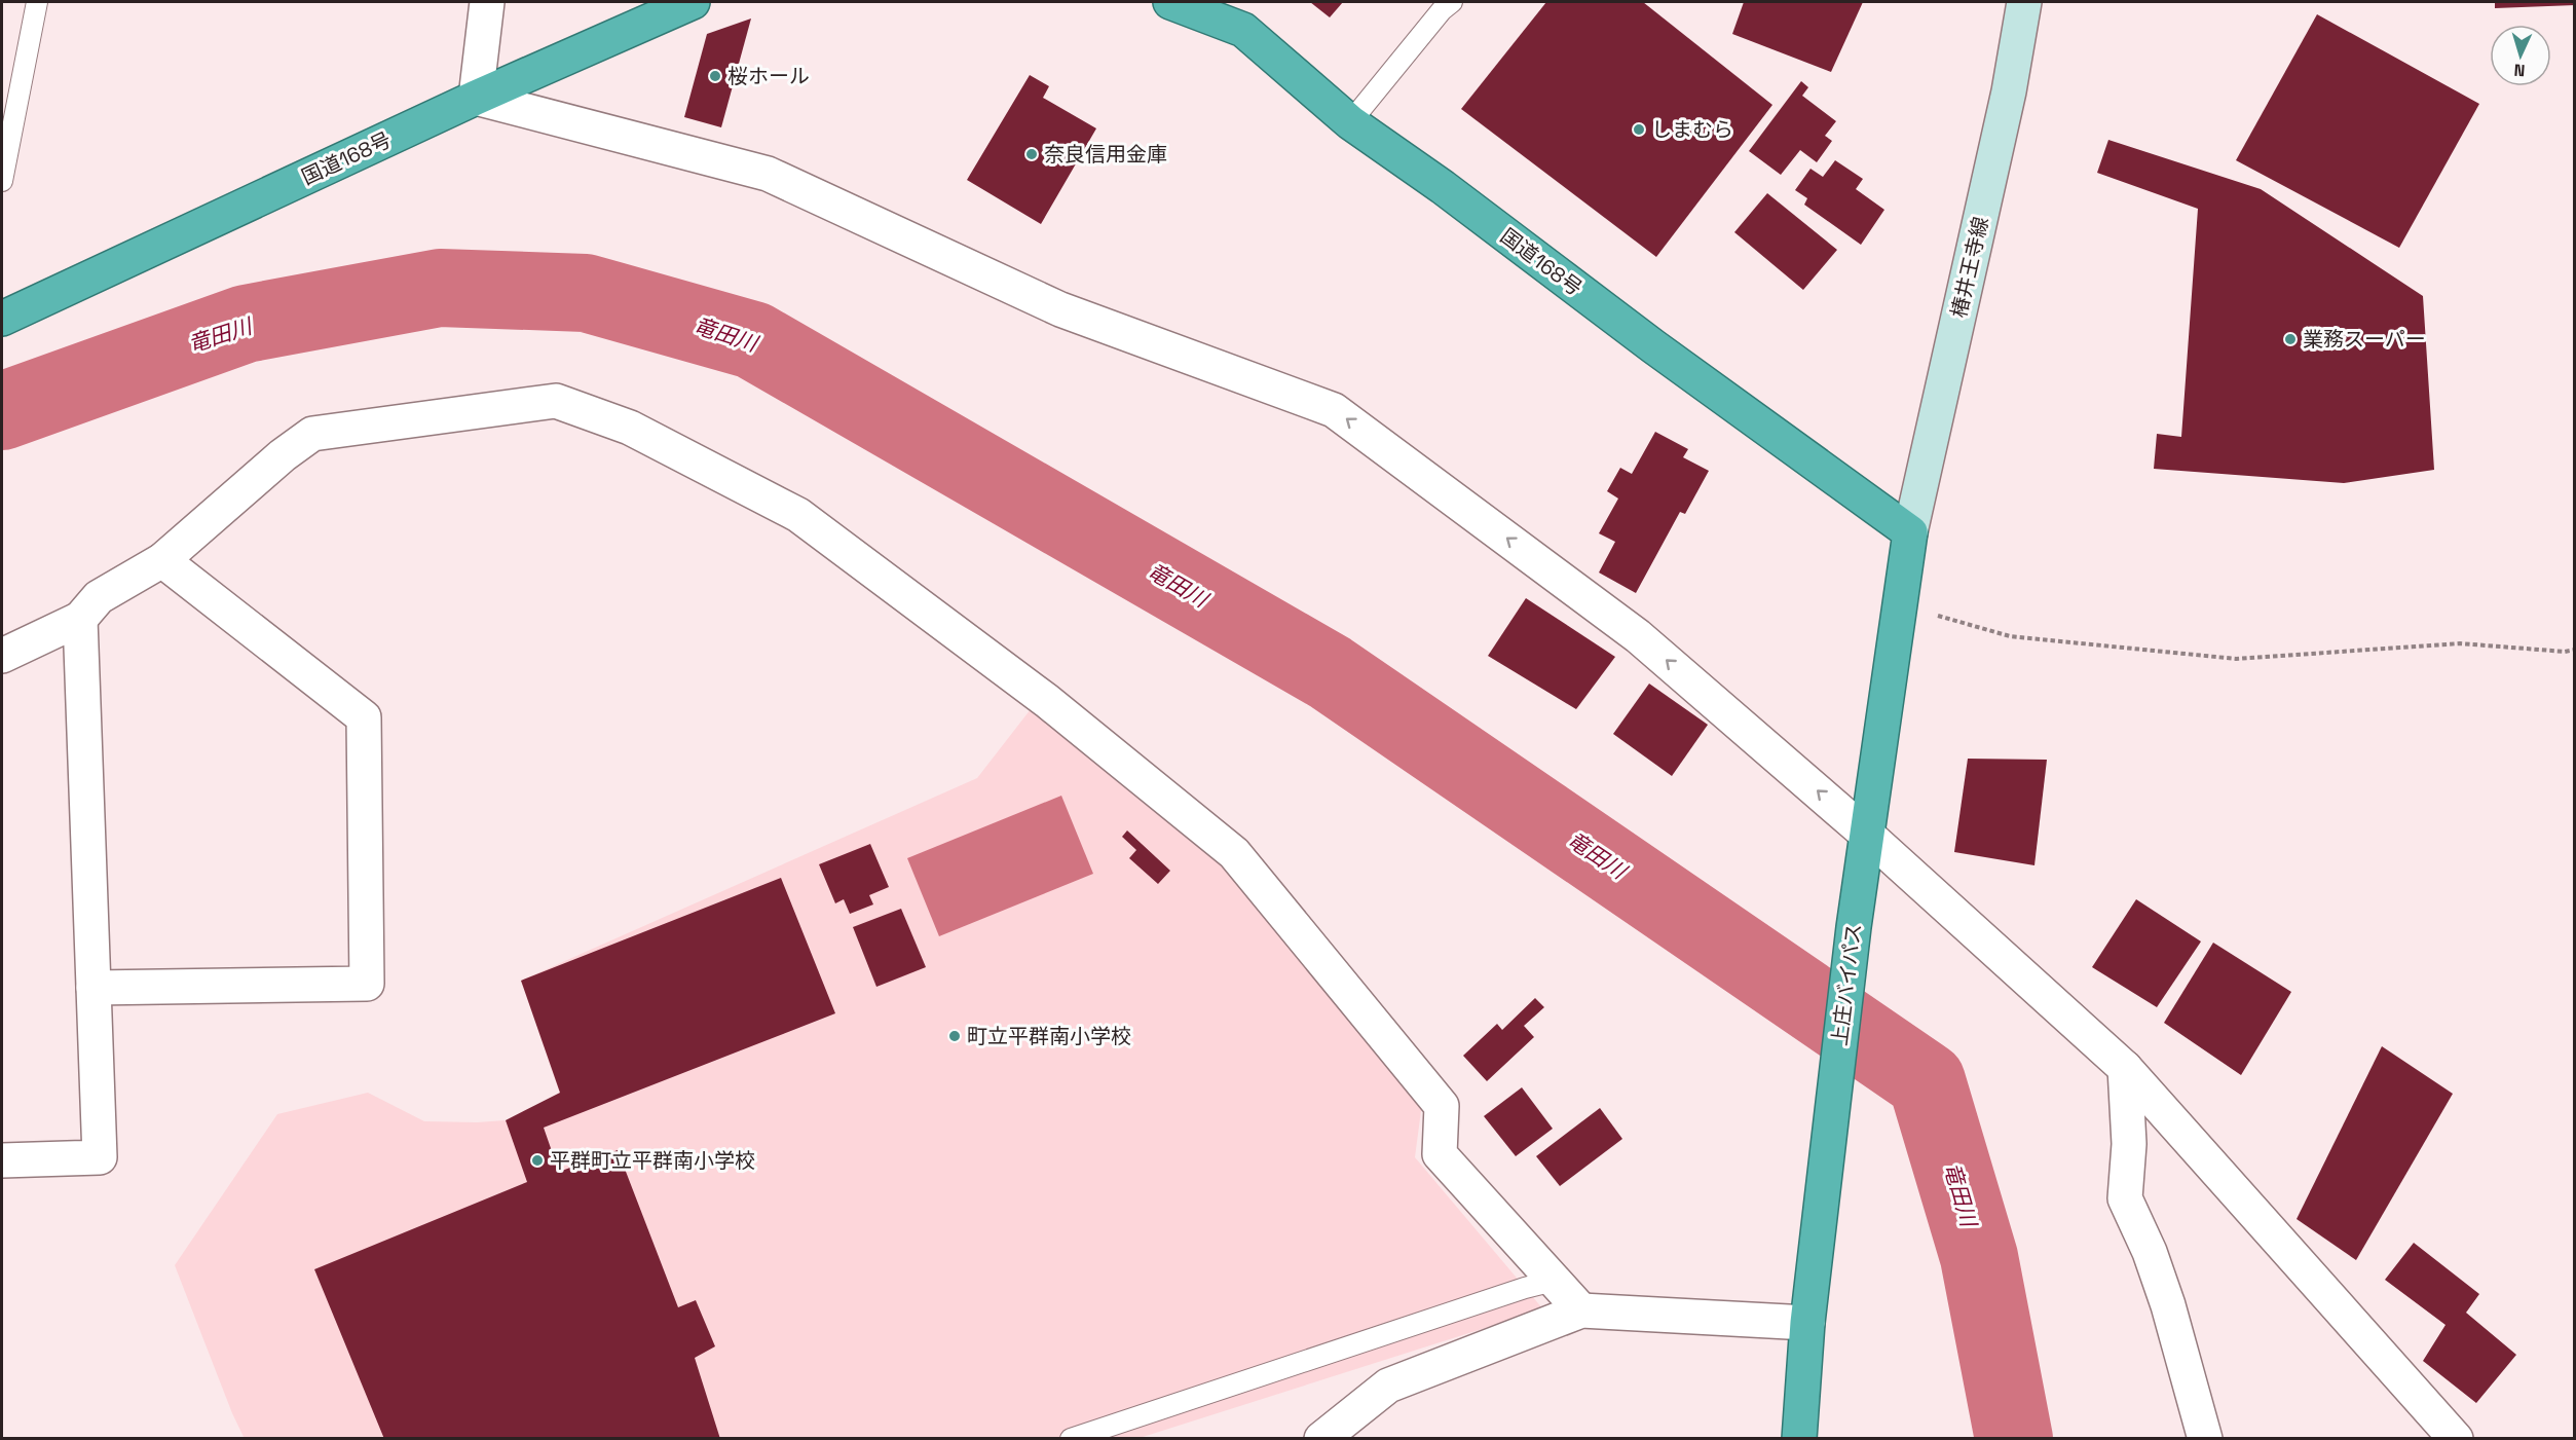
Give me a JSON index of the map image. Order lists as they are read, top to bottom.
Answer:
{
  "streets": {
    "highway": ["国道168号", "上庄バイパス"],
    "main road": ["椿井王寺線"]
  },
  "crossings": [
    ["国道168号", "椿井王寺線"],
    ["国道168号", "上庄バイパス"],
    ["椿井王寺線", "上庄バイパス"]
  ],
  "water": ["竜田川"],
  "places": [
    "桜ホール",
    "しまむら",
    "奈良信用金庫",
    "業務スーパー",
    "町立平群南小学校",
    "平群町立平群南小学校"
  ],
  "north": "bottom"
}
